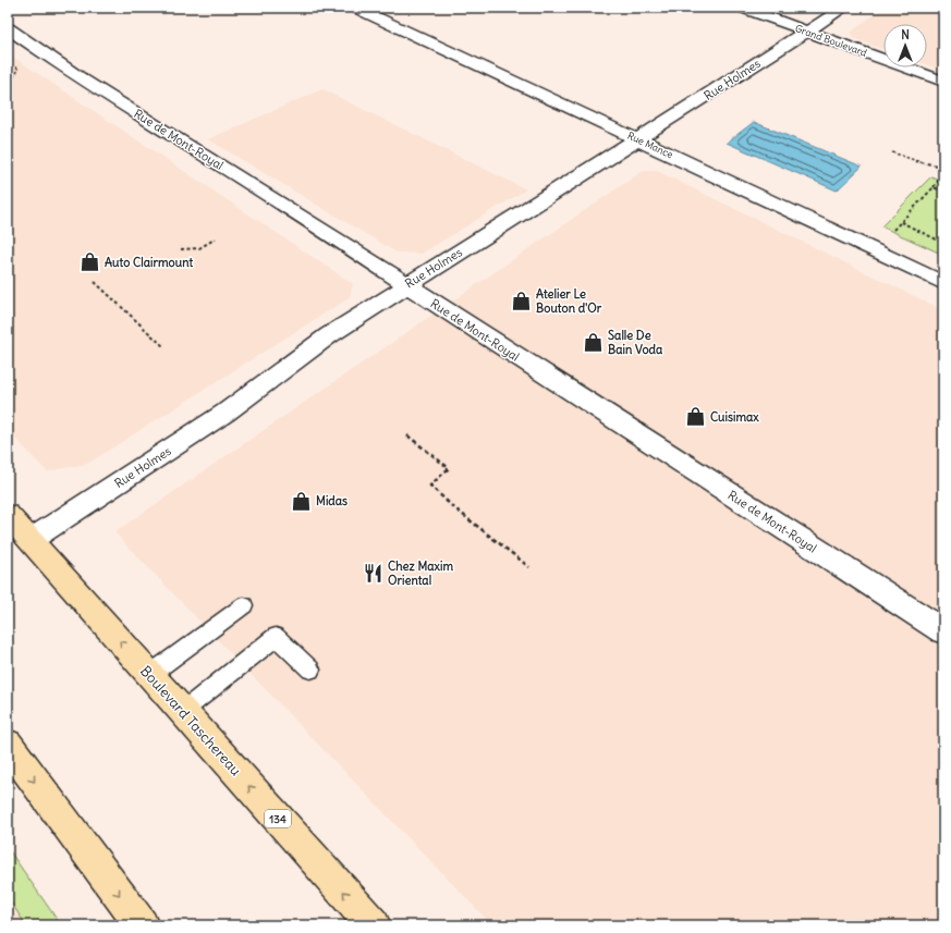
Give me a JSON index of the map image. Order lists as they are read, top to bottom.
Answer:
{
  "streets": {
    "main road": ["Boulevard Taschereau", "134"],
    "street": [
      "Grand Boulevard",
      "Rue Holmes",
      "Rue de Mont-Royal",
      "Rue Mance"
    ]
  },
  "crossings": [
    ["Grand Boulevard", "Rue Holmes"],
    ["Rue Holmes", "Rue de Mont-Royal"],
    ["Rue Holmes", "Rue Mance"],
    ["Rue Holmes", "Boulevard Taschereau"]
  ],
  "places": {
    "shop": [
      "Auto Clairmount",
      "Atelier Le Bouton d'Or",
      "Salle De Bain Voda",
      "Cuisimax",
      "Midas"
    ],
    "restaurant": ["Chez Maxim Oriental"]
  },
  "north": "top"
}
